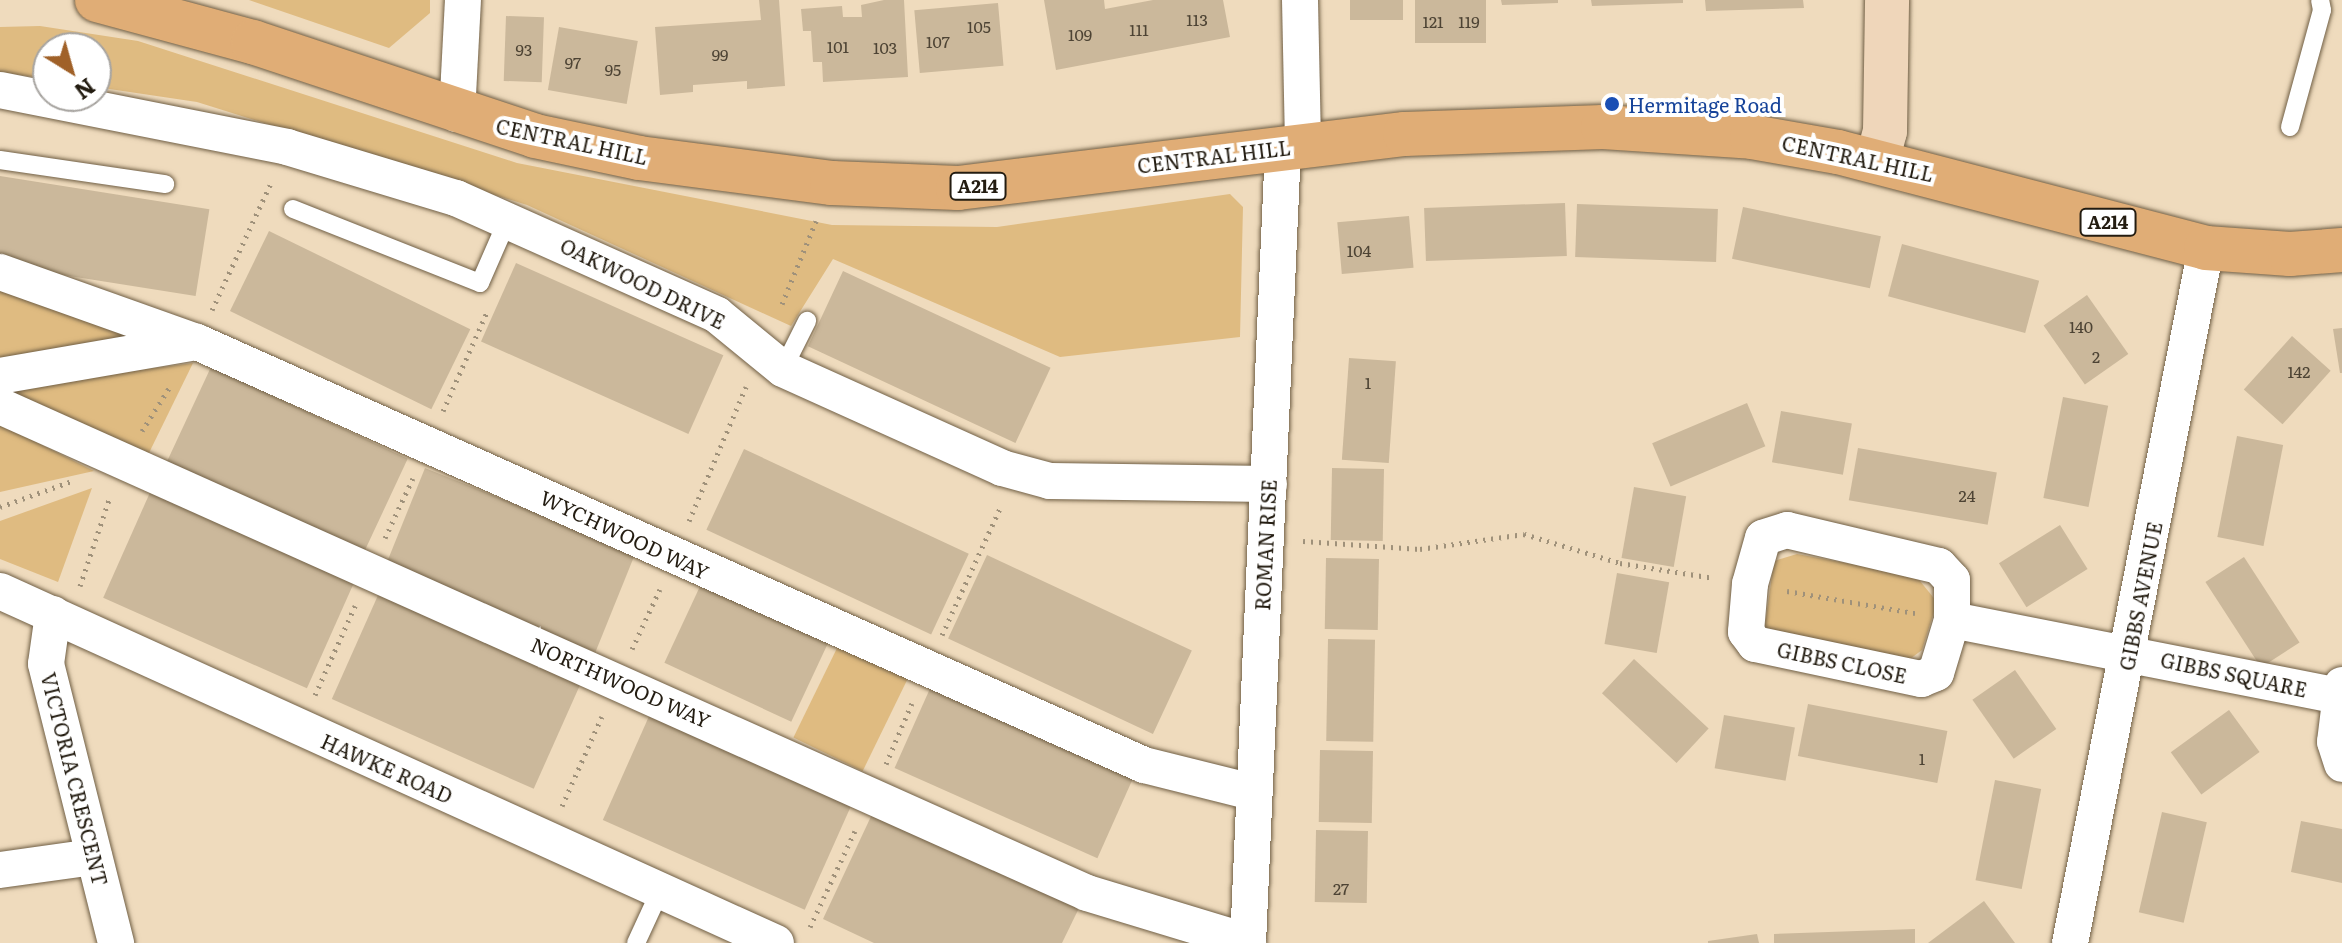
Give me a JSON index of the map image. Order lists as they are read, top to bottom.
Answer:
{
  "streets": {
    "main road": ["CENTRAL HILL", "A214"],
    "street": [
      "OAKWOOD DRIVE",
      "WYCHWOOD WAY",
      "ROMAN RISE",
      "GIBBS AVENUE",
      "GIBBS CLOSE",
      "GIBBS SQUARE",
      "NORTHWOOD WAY",
      "HAWKE ROAD",
      "VICTORIA CRESCENT"
    ]
  },
  "crossings": [
    ["CENTRAL HILL", "ROMAN RISE"],
    ["CENTRAL HILL", "GIBBS AVENUE"],
    ["OAKWOOD DRIVE", "ROMAN RISE"],
    ["WYCHWOOD WAY", "ROMAN RISE"],
    ["ROMAN RISE", "NORTHWOOD WAY"],
    ["GIBBS AVENUE", "GIBBS SQUARE"],
    ["HAWKE ROAD", "VICTORIA CRESCENT"]
  ],
  "places": ["Hermitage Road"],
  "house_numbers": [
    "113",
    "121",
    "119",
    "105",
    "111",
    "109",
    "107",
    "101",
    "103",
    "93",
    "99",
    "97",
    "95",
    "104",
    "140",
    "2",
    "142",
    "1",
    "24",
    "1",
    "27"
  ],
  "north": "bottom right"
}
